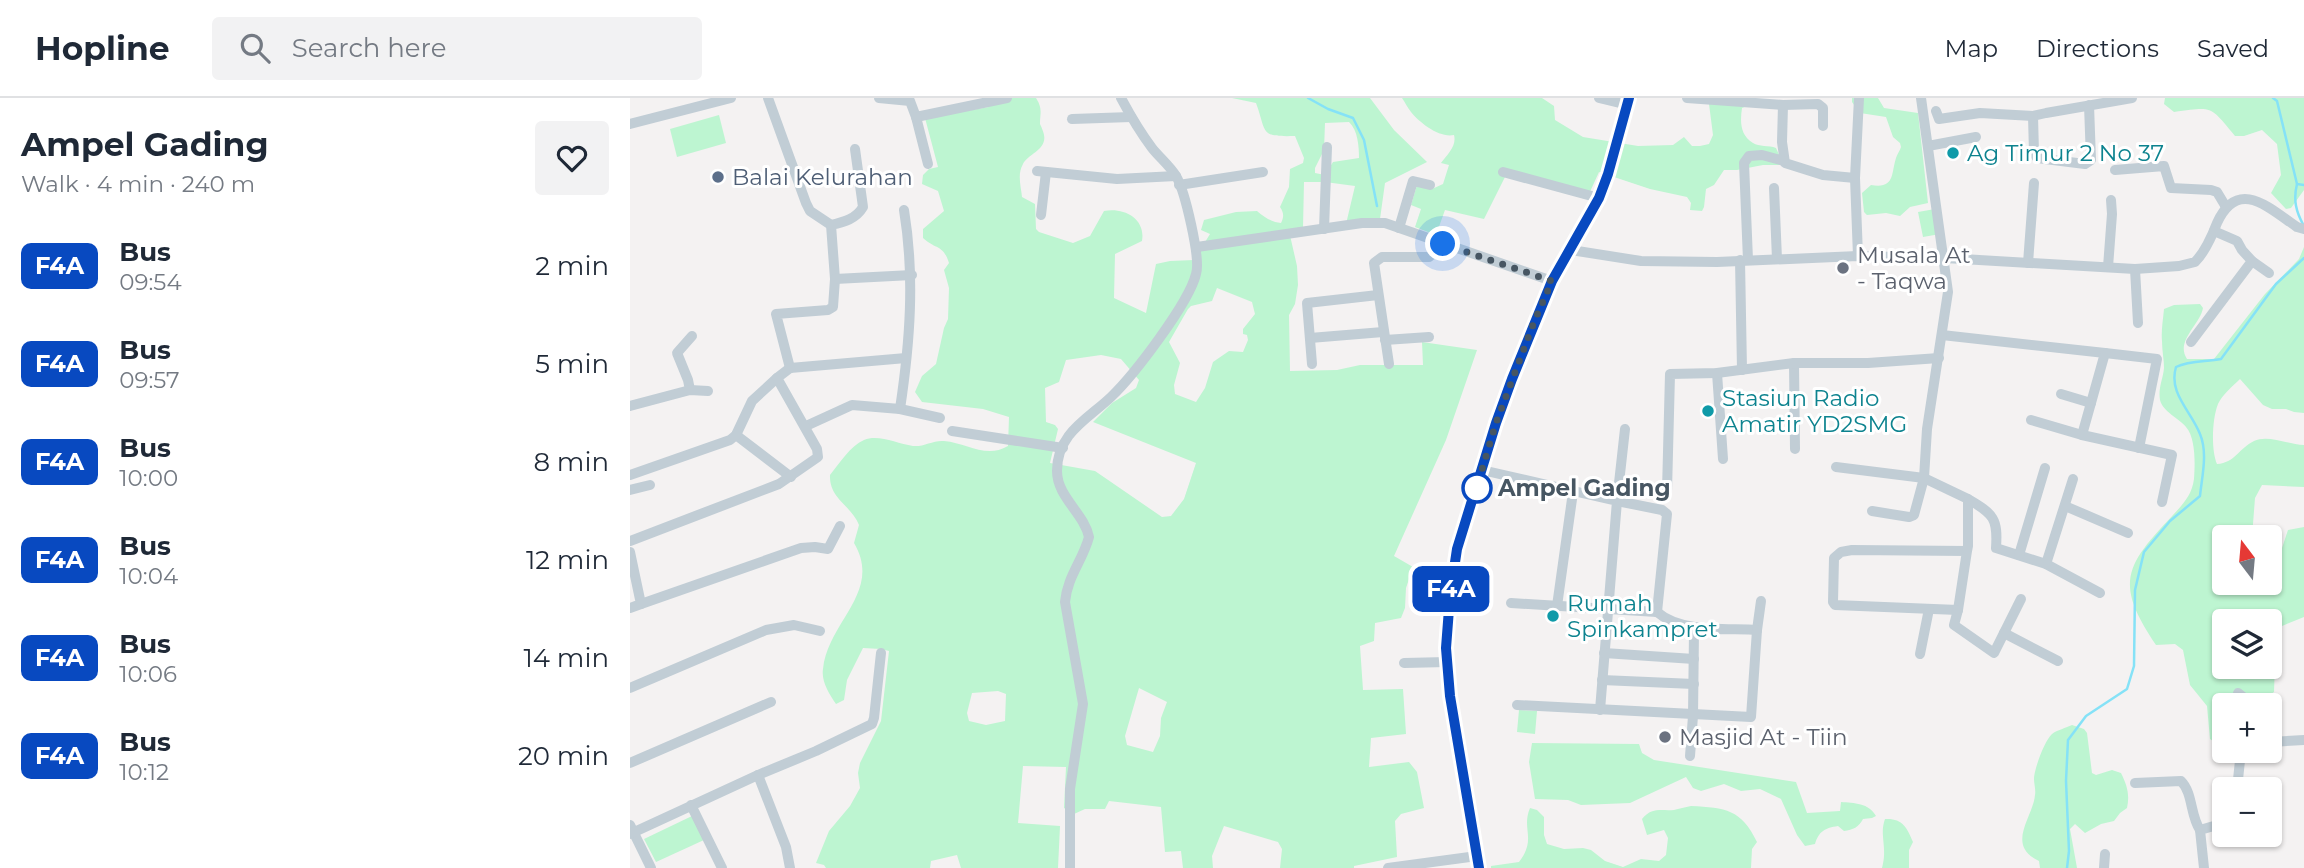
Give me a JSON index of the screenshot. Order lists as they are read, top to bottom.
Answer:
{
  "places": [
    "Ag Timur 2 No 37",
    "Balai Kelurahan",
    "Musala At - Taqwa",
    "Stasiun Radio Amatir YD2SMG",
    "Ampel Gading",
    "Rumah Spinkampret",
    "Masjid At - Tiin"
  ],
  "lines": ["bus line F4A"],
  "north": "top",
  "page": {
    "header": "Hopline",
    "search": "Search here",
    "nav": ["Map", "Directions", "Saved"],
    "heading": ["Ampel Gading", "Walk · 4 min · 240 m"],
    "on_map": "F4A",
    "list": [
      {
        "mark": "F4A",
        "name": "Bus",
        "note": "09:54",
        "value": "2 min"
      },
      {
        "mark": "F4A",
        "name": "Bus",
        "note": "09:57",
        "value": "5 min"
      },
      {
        "mark": "F4A",
        "name": "Bus",
        "note": "10:00",
        "value": "8 min"
      },
      {
        "mark": "F4A",
        "name": "Bus",
        "note": "10:04",
        "value": "12 min"
      },
      {
        "mark": "F4A",
        "name": "Bus",
        "note": "10:06",
        "value": "14 min"
      },
      {
        "mark": "F4A",
        "name": "Bus",
        "note": "10:12",
        "value": "20 min"
      }
    ],
    "map_buttons": ["+", "−"]
  }
}
